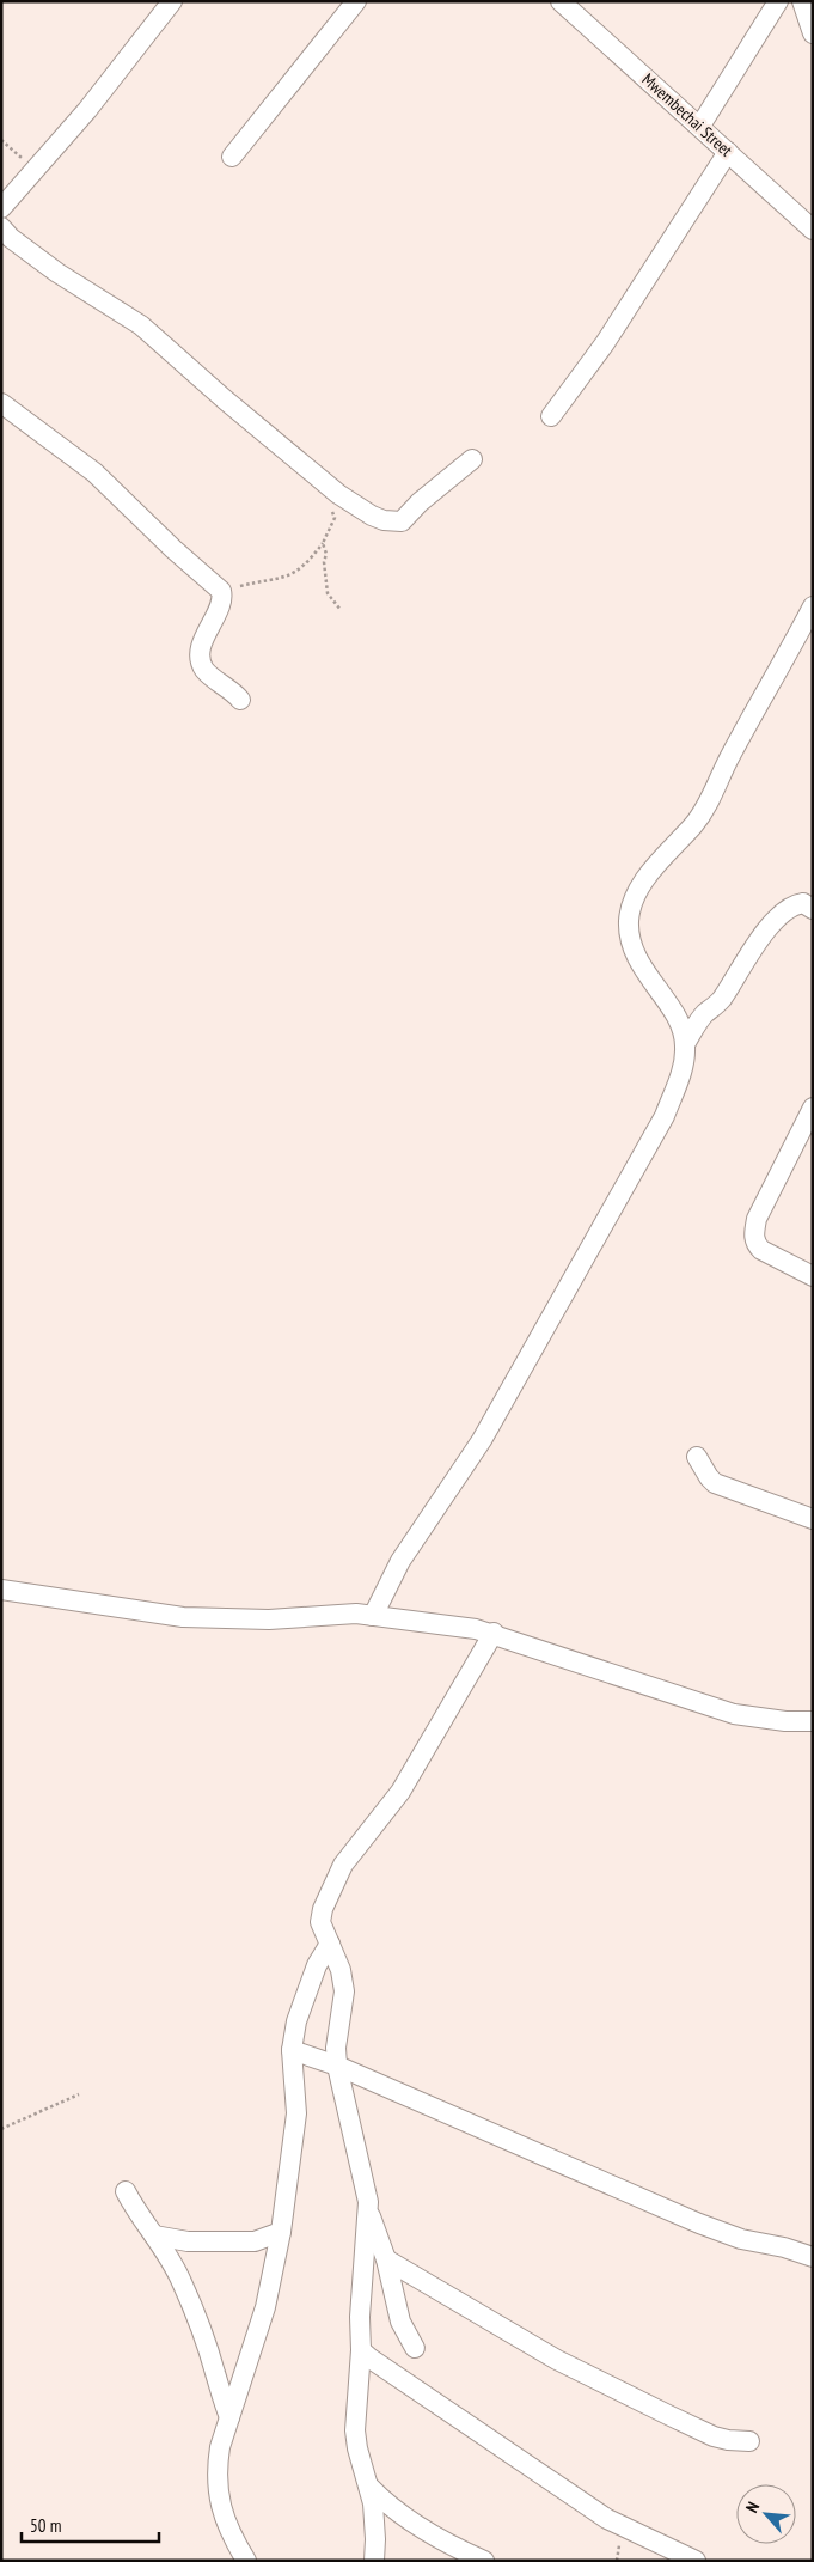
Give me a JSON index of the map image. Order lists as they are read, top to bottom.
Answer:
{
  "streets": {
    "street": ["Mwembechai Street"]
  },
  "scale_bar": "50 m",
  "north": "top left"
}
